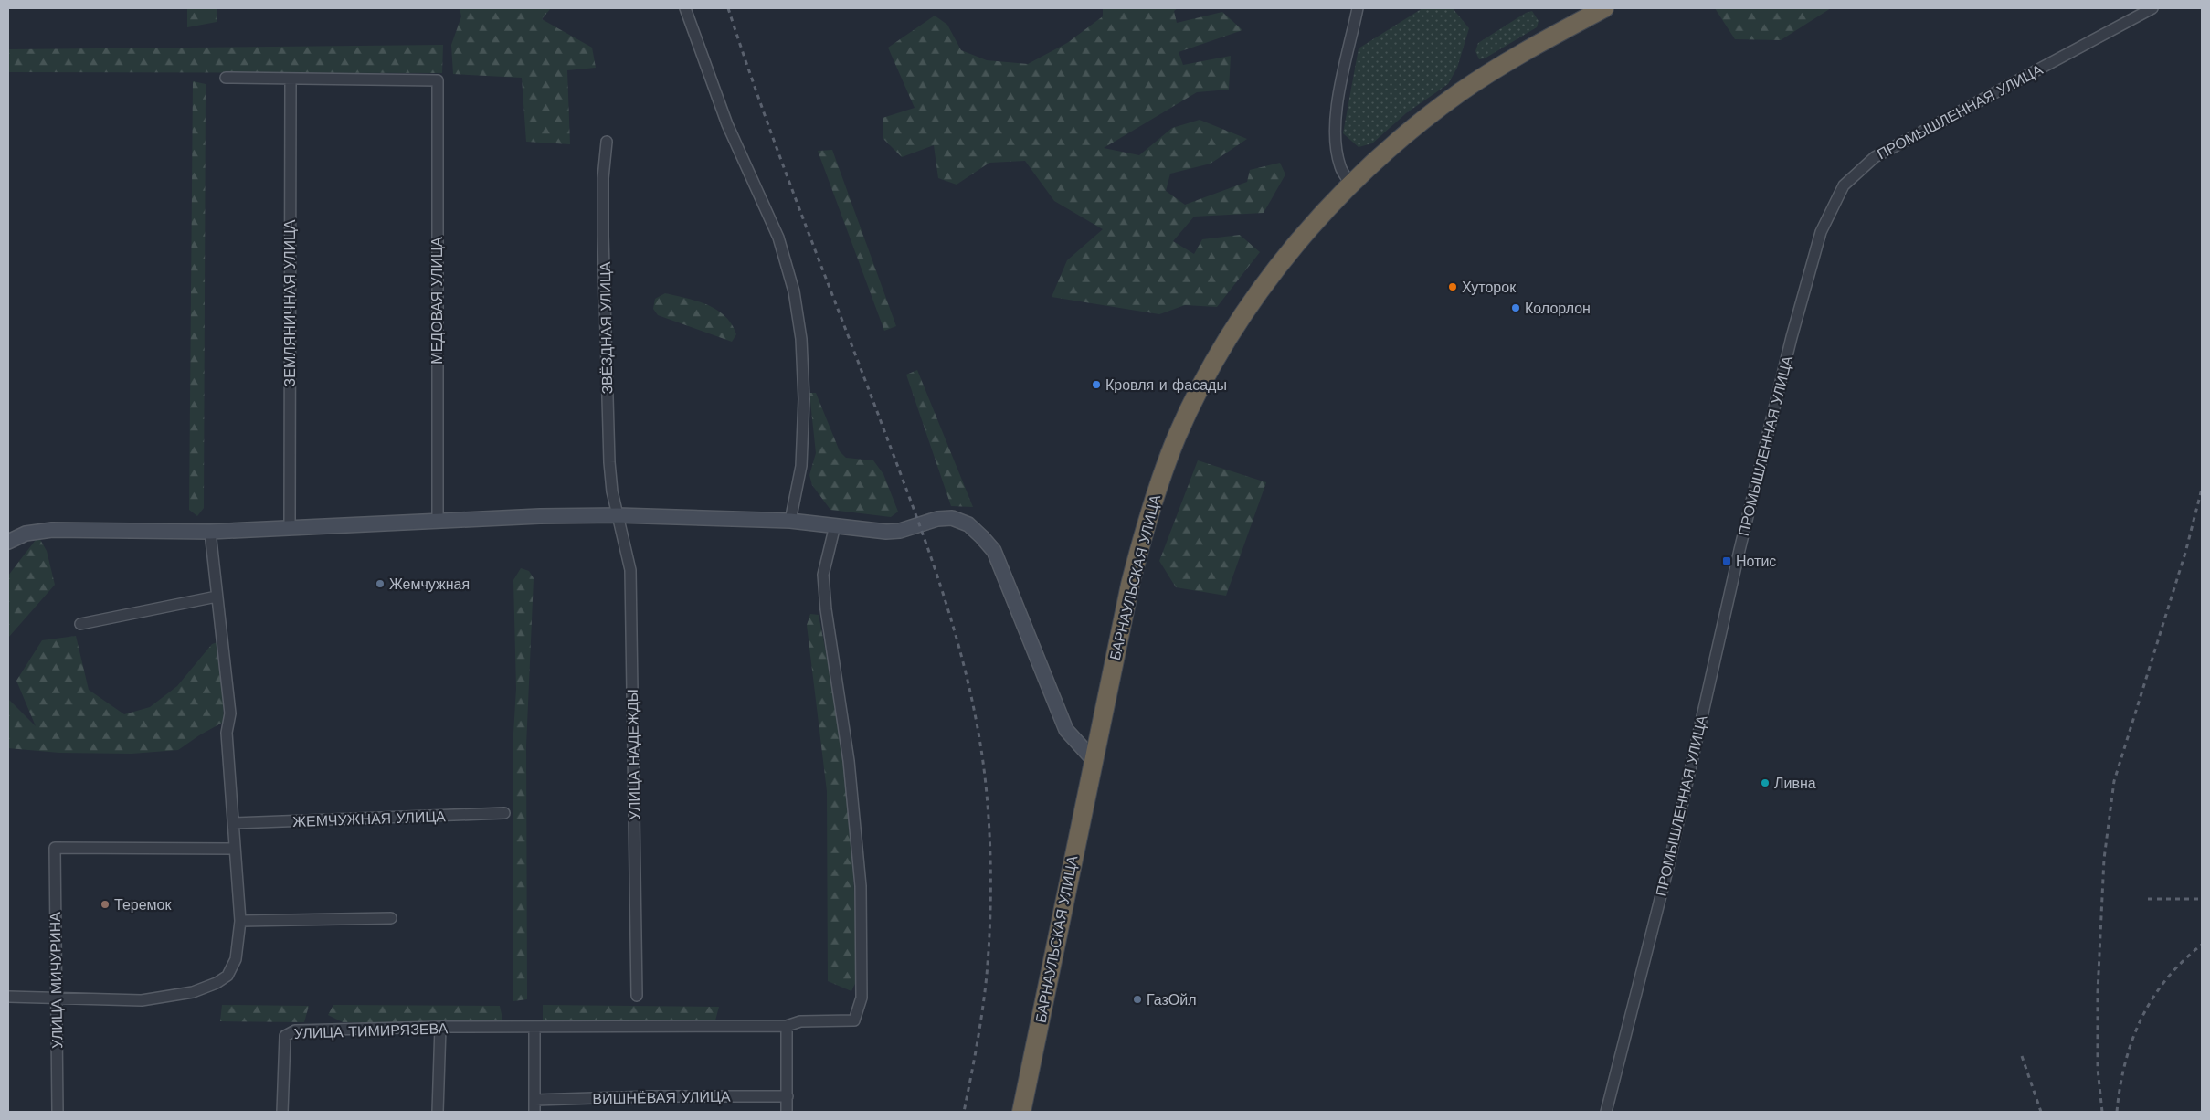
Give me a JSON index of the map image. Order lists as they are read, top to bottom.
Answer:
{
  "streets": {
    "highway": ["БАРНАУЛЬСКАЯ УЛИЦА"],
    "street": [
      "ПРОМЫШЛЕННАЯ УЛИЦА",
      "МЕДОВАЯ УЛИЦА",
      "ЗЕМЛЯНИЧНАЯ УЛИЦА",
      "ЗВЁЗДНАЯ УЛИЦА",
      "УЛИЦА НАДЕЖДЫ",
      "ЖЕМЧУЖНАЯ УЛИЦА",
      "УЛИЦА МИЧУРИНА",
      "УЛИЦА ТИМИРЯЗЕВА",
      "ВИШНЁВАЯ УЛИЦА"
    ]
  },
  "crossings": [
    ["МЕДОВАЯ УЛИЦА", "ЗЕМЛЯНИЧНАЯ УЛИЦА"],
    ["ЗВЁЗДНАЯ УЛИЦА", "УЛИЦА НАДЕЖДЫ"]
  ],
  "places": {
    "other": [
      "Хуторок",
      "Колорлон",
      "Кровля и фасады",
      "Жемчужная",
      "Ливна",
      "Теремок",
      "ГазОйл"
    ],
    "transit": ["Нотис"]
  }
}
